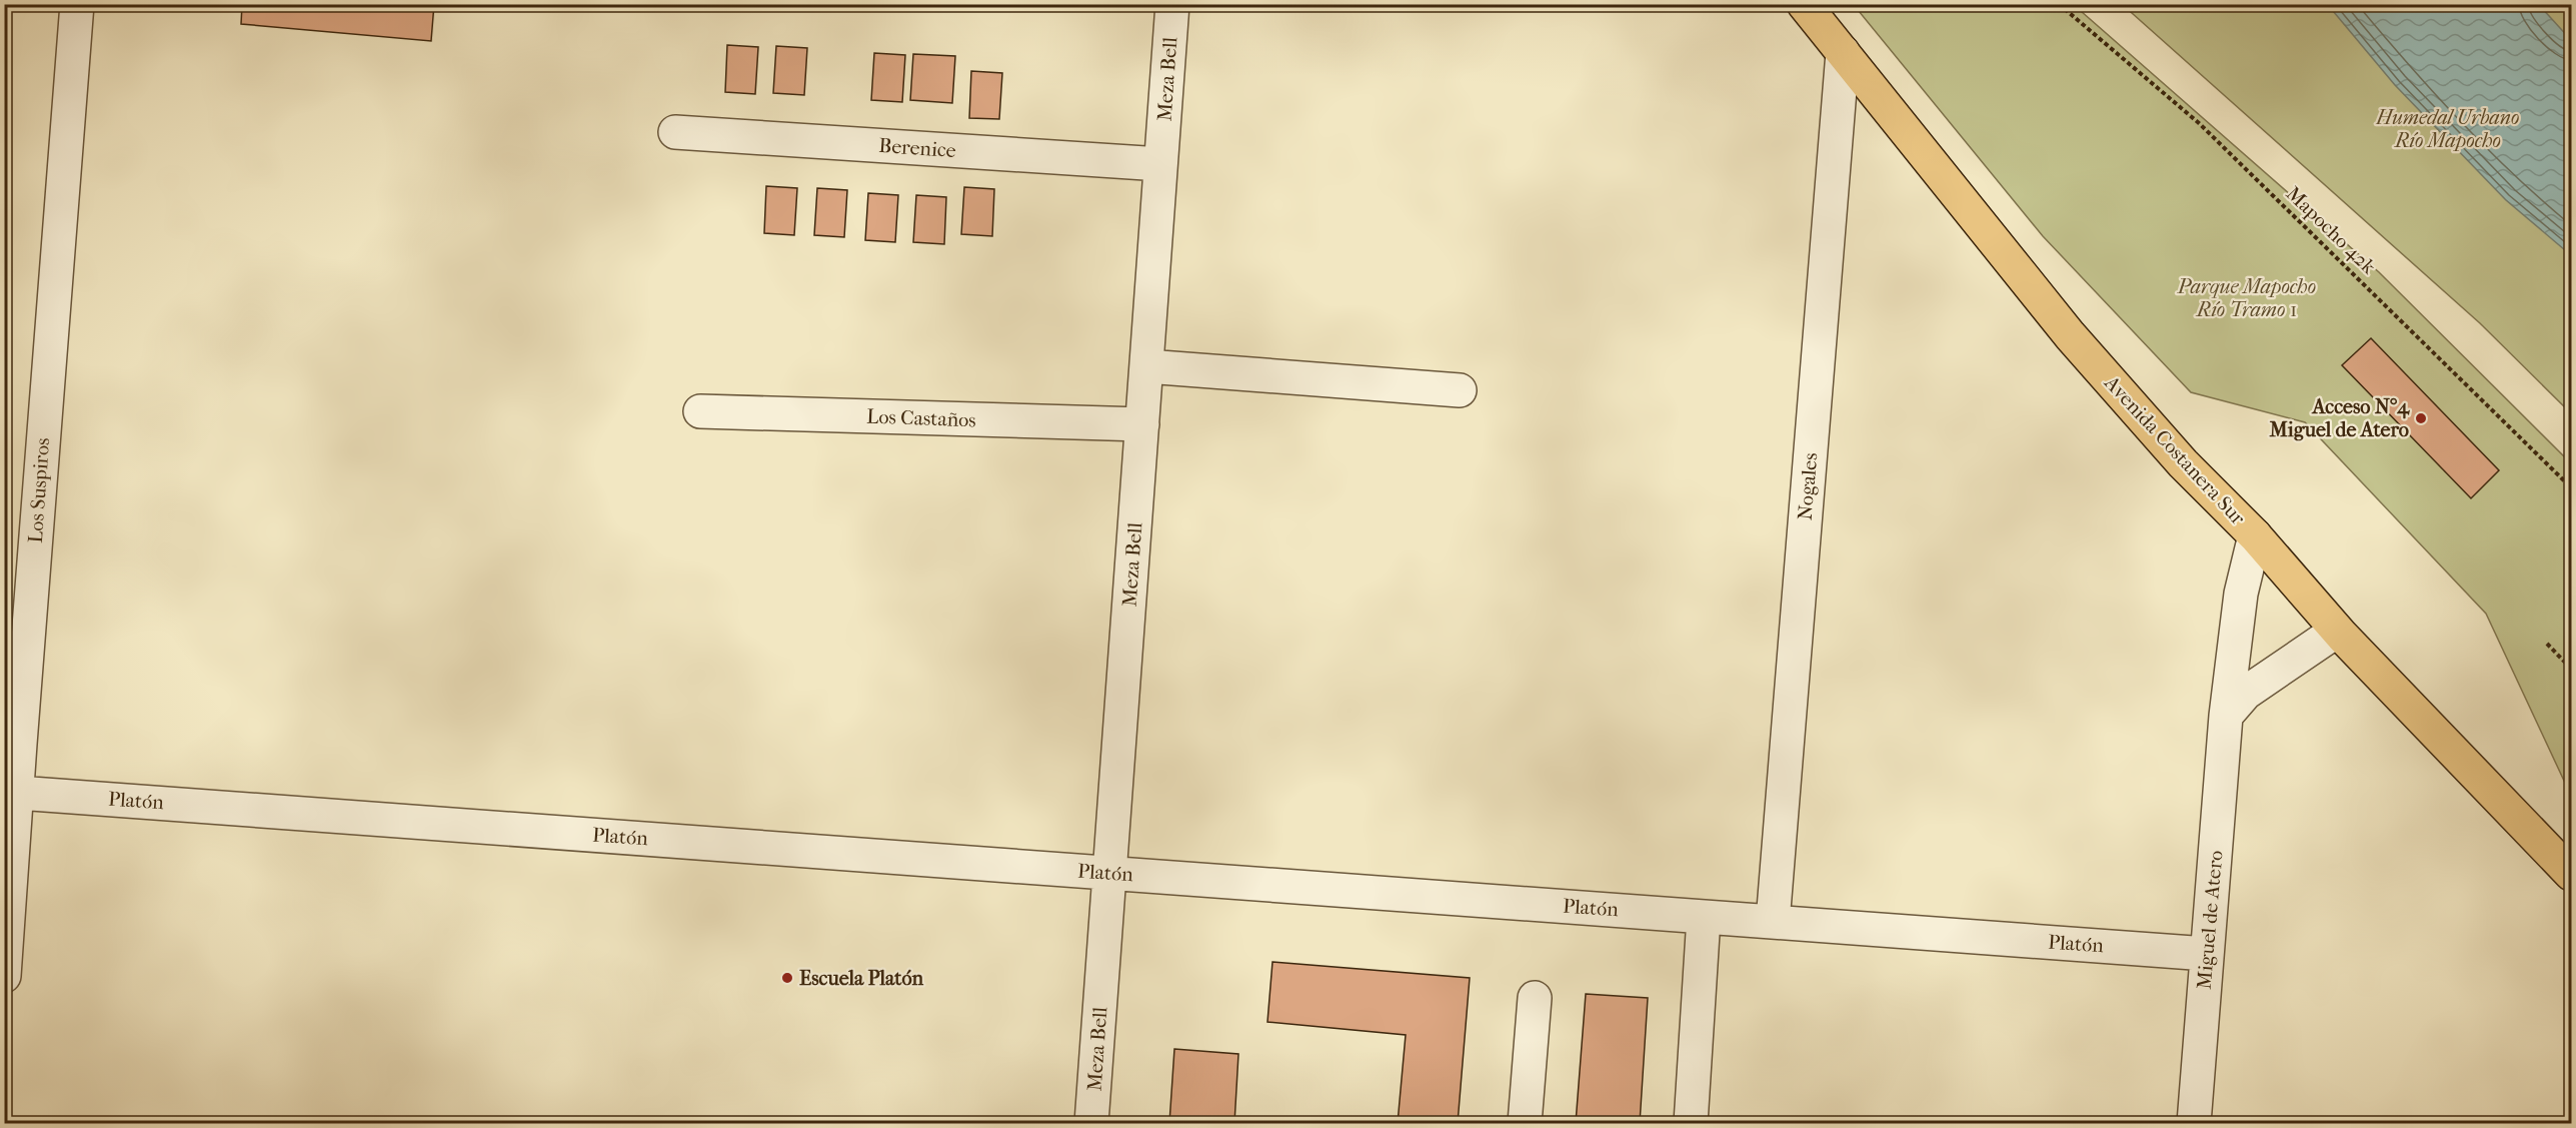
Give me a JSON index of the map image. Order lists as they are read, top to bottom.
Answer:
{
  "streets": {
    "main road": ["Avenida Costanera Sur"],
    "street": [
      "Meza Bell",
      "Berenice",
      "Los Castaños",
      "Nogales",
      "Los Suspiros",
      "Platón",
      "Miguel de Atero"
    ],
    "path": ["Mapocho 42k"]
  },
  "crossings": [
    ["Meza Bell", "Berenice"],
    ["Meza Bell", "Los Castaños"],
    ["Meza Bell", "Platón"],
    ["Avenida Costanera Sur", "Nogales"],
    ["Avenida Costanera Sur", "Miguel de Atero"],
    ["Nogales", "Platón"],
    ["Los Suspiros", "Platón"],
    ["Platón", "Miguel de Atero"]
  ],
  "parks": ["Humedal Urbano Río Mapocho", "Parque Mapocho Río Tramo 1"],
  "places": ["Acceso N°4 Miguel de Atero", "Escuela Platón"]
}
